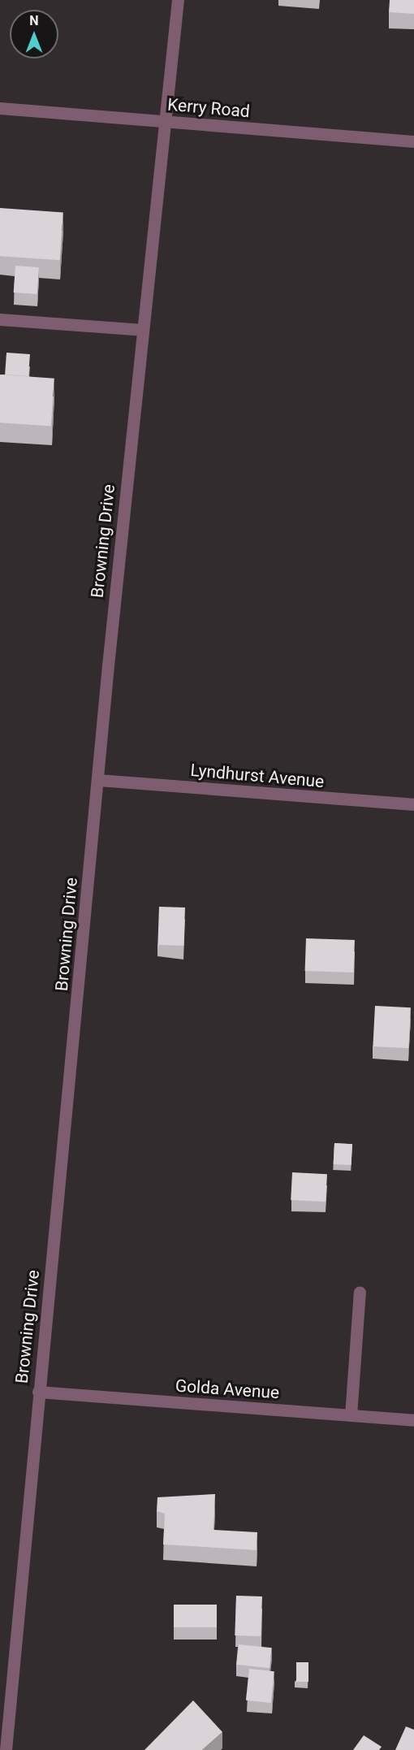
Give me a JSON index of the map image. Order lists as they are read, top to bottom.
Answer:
{
  "streets": {
    "street": [
      "Kerry Road",
      "Browning Drive",
      "Lyndhurst Avenue",
      "Golda Avenue"
    ]
  },
  "crossings": [
    ["Kerry Road", "Browning Drive"],
    ["Browning Drive", "Lyndhurst Avenue"],
    ["Browning Drive", "Golda Avenue"]
  ],
  "north": "top"
}
